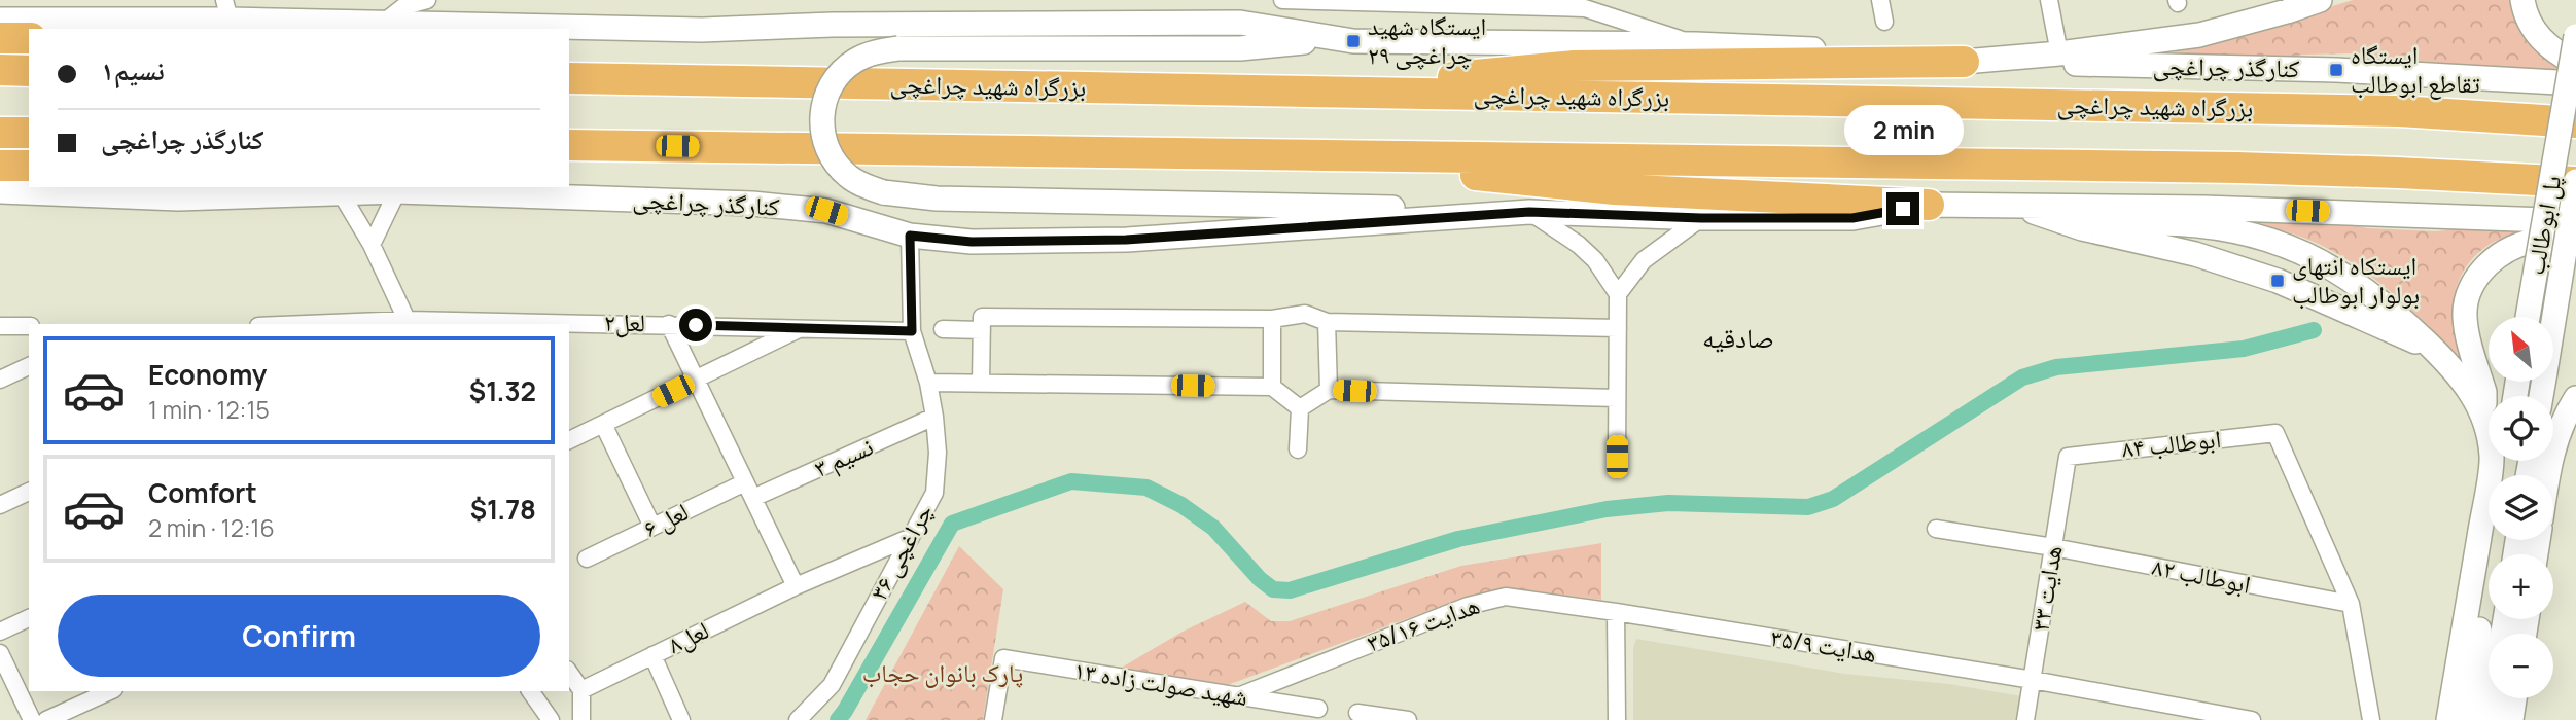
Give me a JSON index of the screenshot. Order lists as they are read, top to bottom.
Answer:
{
  "streets": {
    "highway": ["بزرگراه شهید چراغچی"],
    "main road": ["کنارگذر چراغچی", "پل ابوطالب"],
    "street": [
      "لعل۲",
      "ابوطالب ۸۴",
      "نسیم ۳",
      "لعل ۶",
      "چراغچی ۳۶",
      "ابوطالب ۸۲",
      "هدایت ۳۳",
      "هدایت ۳۵/۱۶",
      "لعل۸",
      "هدایت ۳۵/۹",
      "شهید صولت زاده ۱۳"
    ]
  },
  "crossings": [
    ["کنارگذر چراغچی", "چراغچی ۳۶"],
    ["لعل۲", "چراغچی ۳۶"],
    ["ابوطالب ۸۴", "ابوطالب ۸۲"],
    ["ابوطالب ۸۴", "هدایت ۳۳"],
    ["نسیم ۳", "چراغچی ۳۶"],
    ["چراغچی ۳۶", "لعل۸"],
    ["ابوطالب ۸۲", "هدایت ۳۳"],
    ["هدایت ۳۳", "هدایت ۳۵/۹"],
    ["هدایت ۳۵/۱۶", "هدایت ۳۵/۹"],
    ["هدایت ۳۵/۱۶", "شهید صولت زاده ۱۳"]
  ],
  "districts": ["صادقیه"],
  "parks": ["پارک بانوان حجاب"],
  "places": {
    "transit": ["ایستگاه شهید چراغچی ۲۹", "ایستگاه تقاطع ابوطالب", "ایستکاه انتهای بولوار ابوطالب"]
  },
  "north": "top left",
  "page": {
    "banner": ["نسیم۱", "کنارگذر چراغچی"],
    "bubble": "2 min",
    "map_buttons": ["+", "−"],
    "list": [
      {
        "name": "Economy",
        "note": "1 min · 12:15",
        "value": "$1.32"
      },
      {
        "name": "Comfort",
        "note": "2 min · 12:16",
        "value": "$1.78"
      }
    ],
    "buttons": "Confirm"
  }
}
